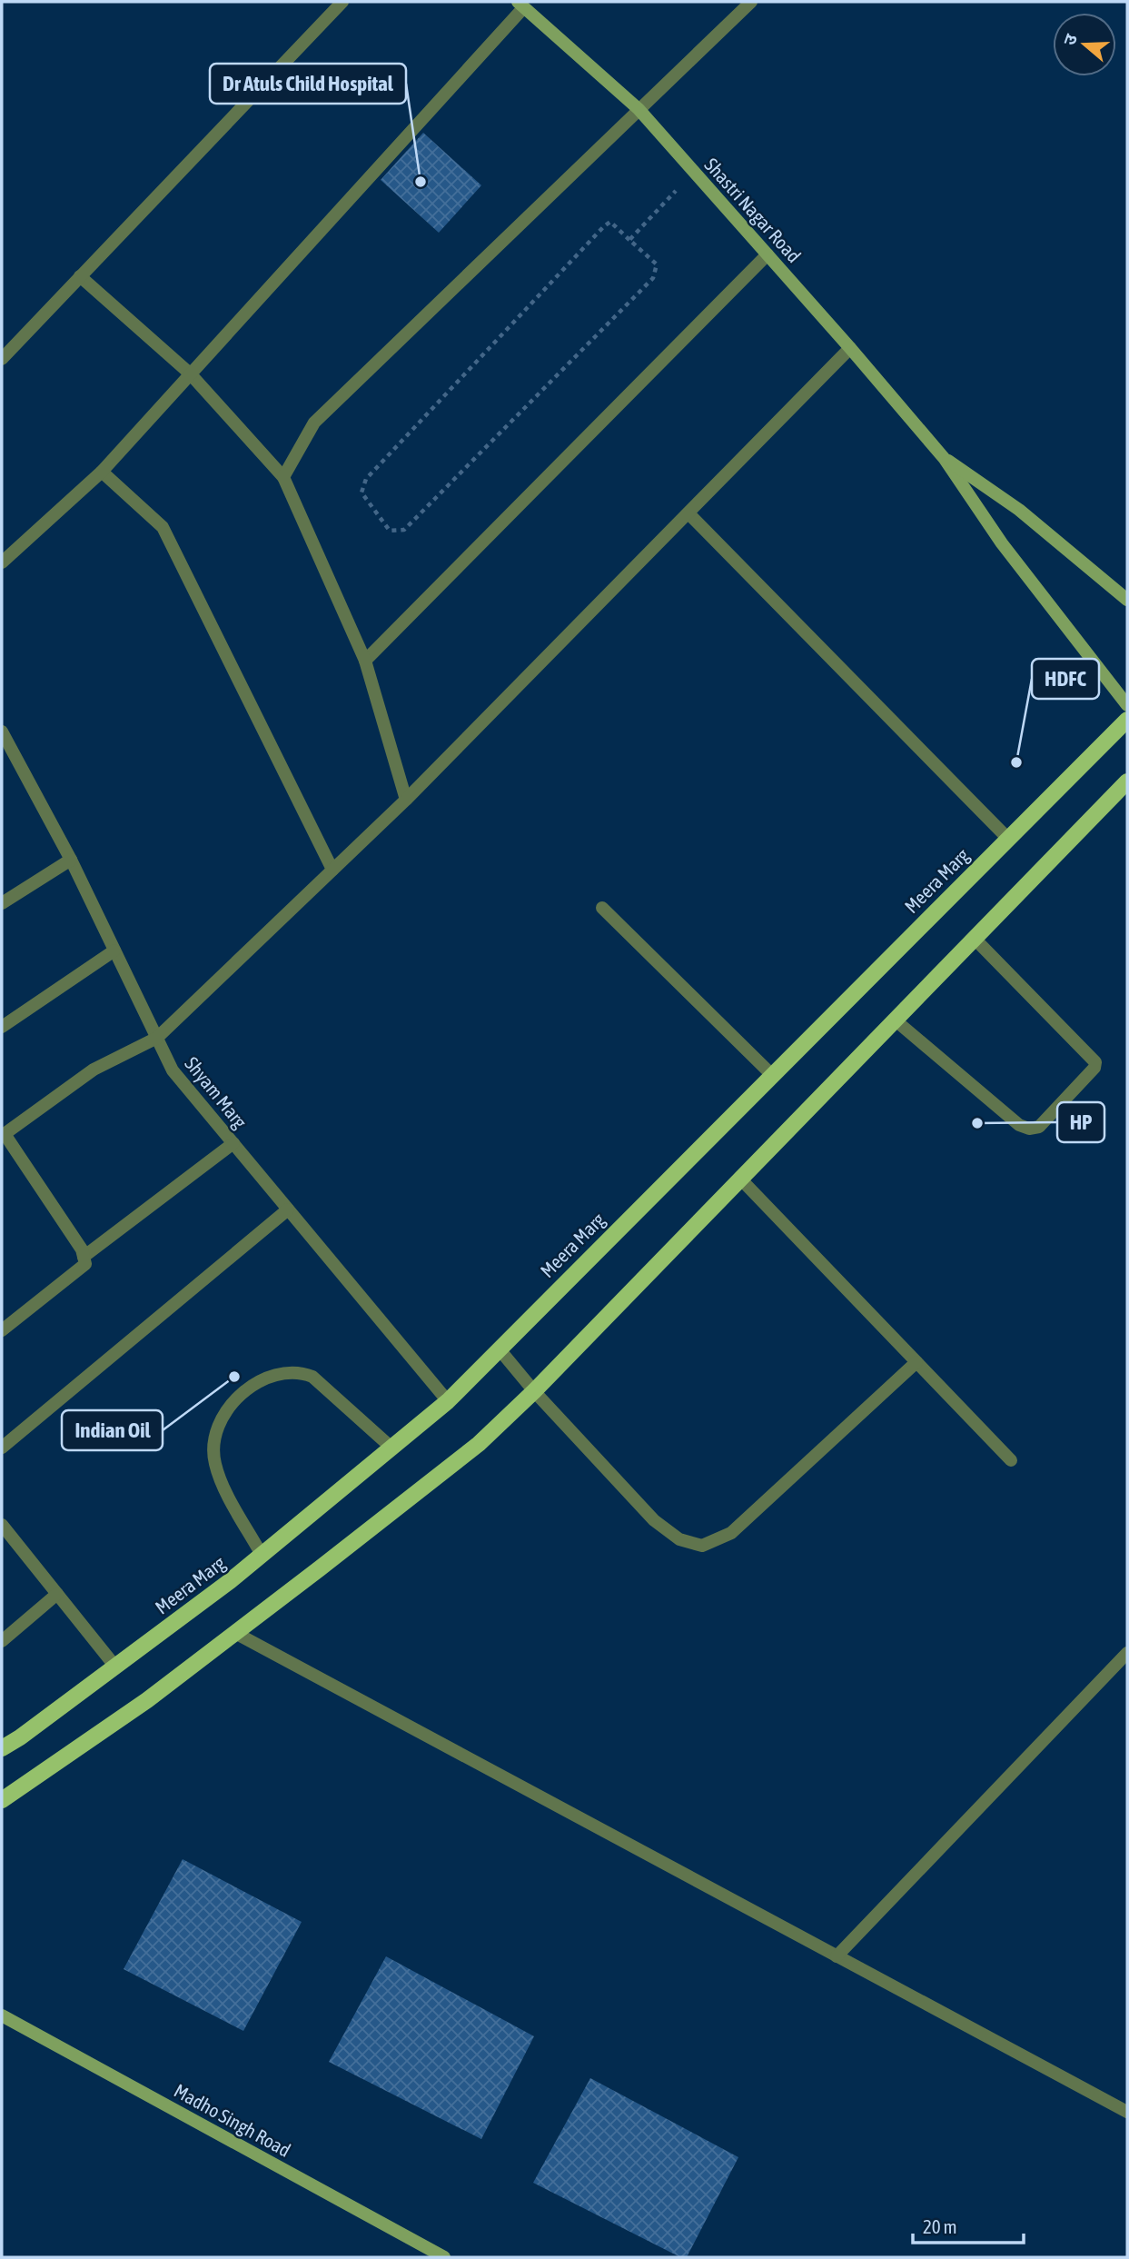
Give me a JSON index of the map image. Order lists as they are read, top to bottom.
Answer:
{
  "streets": {
    "main road": ["Meera Marg"],
    "street": ["Shastri Nagar Road", "Shyam Marg", "Madho Singh Road"]
  },
  "crossings": [
    ["Meera Marg", "Shyam Marg"]
  ],
  "places": [
    "Dr Atuls Child Hospital",
    "HDFC",
    "HP",
    "Indian Oil"
  ],
  "scale_bar": "20 m",
  "north": "left"
}
